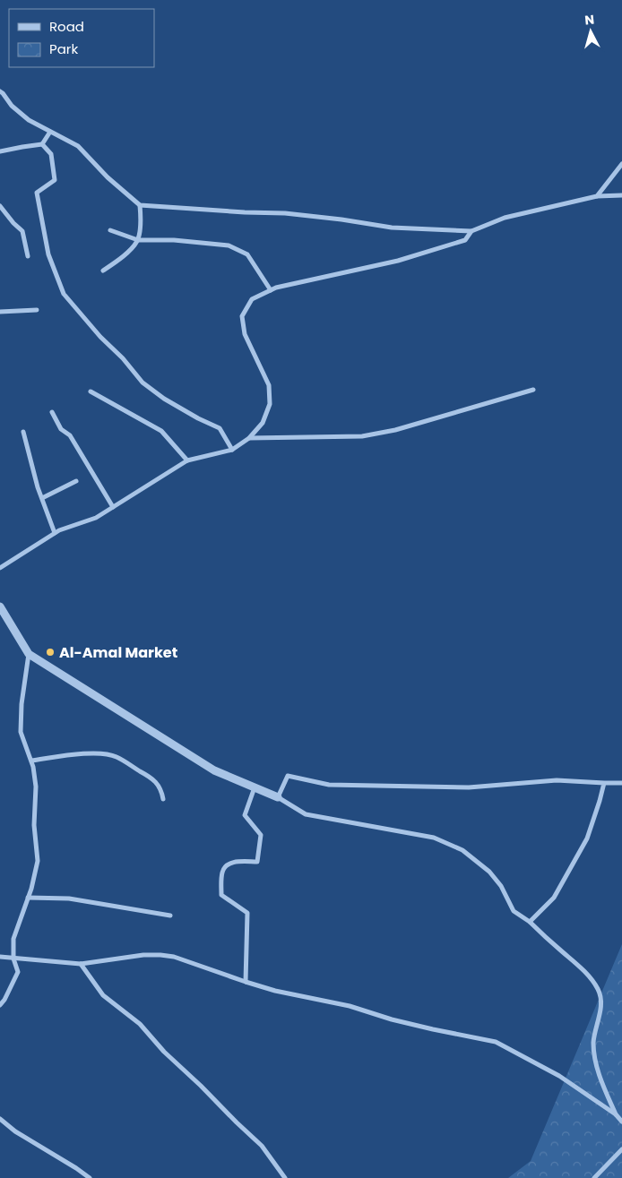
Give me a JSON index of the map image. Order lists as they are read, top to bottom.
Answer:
{
  "places": ["Al-Amal Market"],
  "legend": ["Road", "Park"],
  "north": "top"
}
